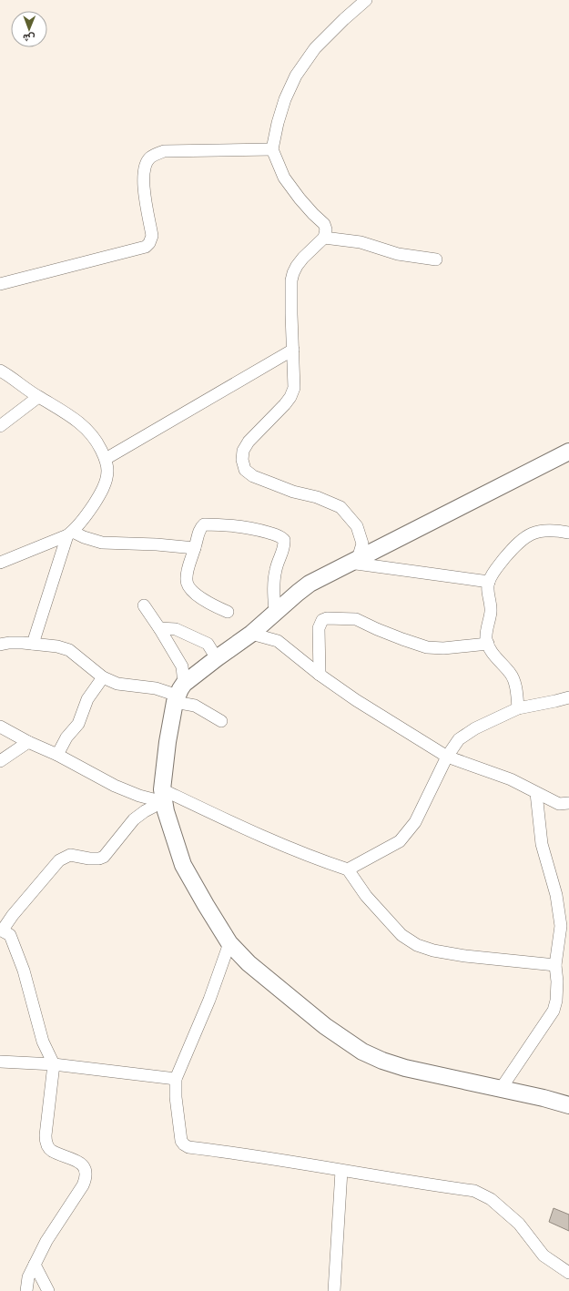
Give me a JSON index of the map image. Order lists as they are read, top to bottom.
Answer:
{
  "north": "bottom"
}
